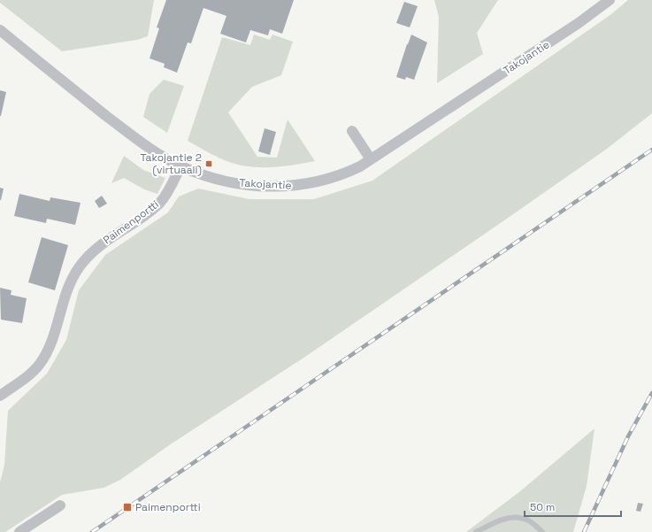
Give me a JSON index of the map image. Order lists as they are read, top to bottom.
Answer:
{
  "streets": {
    "street": ["Takojantie", "Paimenportti"]
  },
  "crossings": [
    ["Takojantie", "Paimenportti"]
  ],
  "places": {
    "transit": ["Takojantie 2 (virtuaali)", "Paimenportti"]
  },
  "scale_bar": "50 m"
}
